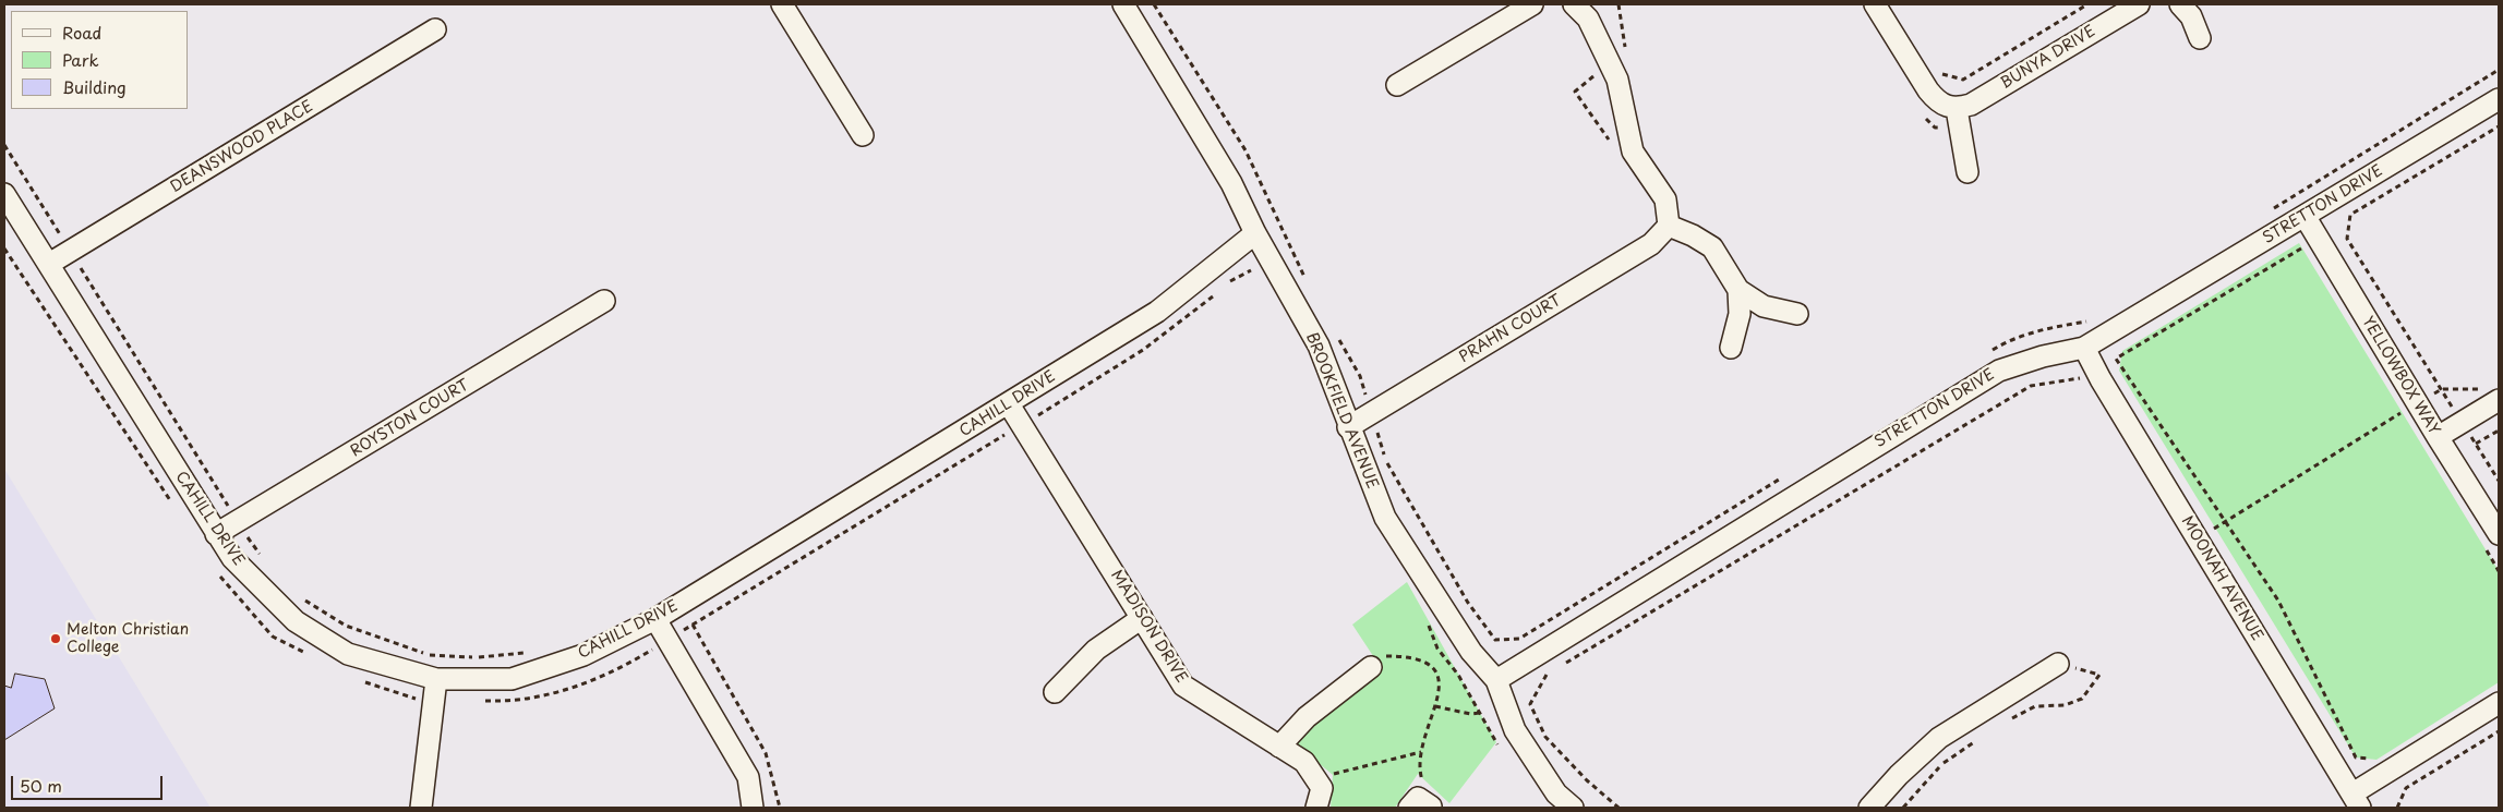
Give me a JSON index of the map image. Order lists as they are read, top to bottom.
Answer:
{
  "streets": {
    "street": [
      "BUNYA DRIVE",
      "DEANSWOOD PLACE",
      "STRETTON DRIVE",
      "PRAHN COURT",
      "YELLOWBOX WAY",
      "CAHILL DRIVE",
      "BROOKFIELD AVENUE",
      "ROYSTON COURT",
      "MOONAH AVENUE",
      "MADISON DRIVE"
    ]
  },
  "crossings": [
    ["DEANSWOOD PLACE", "CAHILL DRIVE"],
    ["STRETTON DRIVE", "YELLOWBOX WAY"],
    ["STRETTON DRIVE", "BROOKFIELD AVENUE"],
    ["STRETTON DRIVE", "MOONAH AVENUE"],
    ["PRAHN COURT", "BROOKFIELD AVENUE"],
    ["CAHILL DRIVE", "BROOKFIELD AVENUE"],
    ["CAHILL DRIVE", "ROYSTON COURT"],
    ["CAHILL DRIVE", "MADISON DRIVE"]
  ],
  "places": ["Melton Christian College"],
  "legend": ["Road", "Park", "Building"],
  "scale_bar": "50 m"
}
